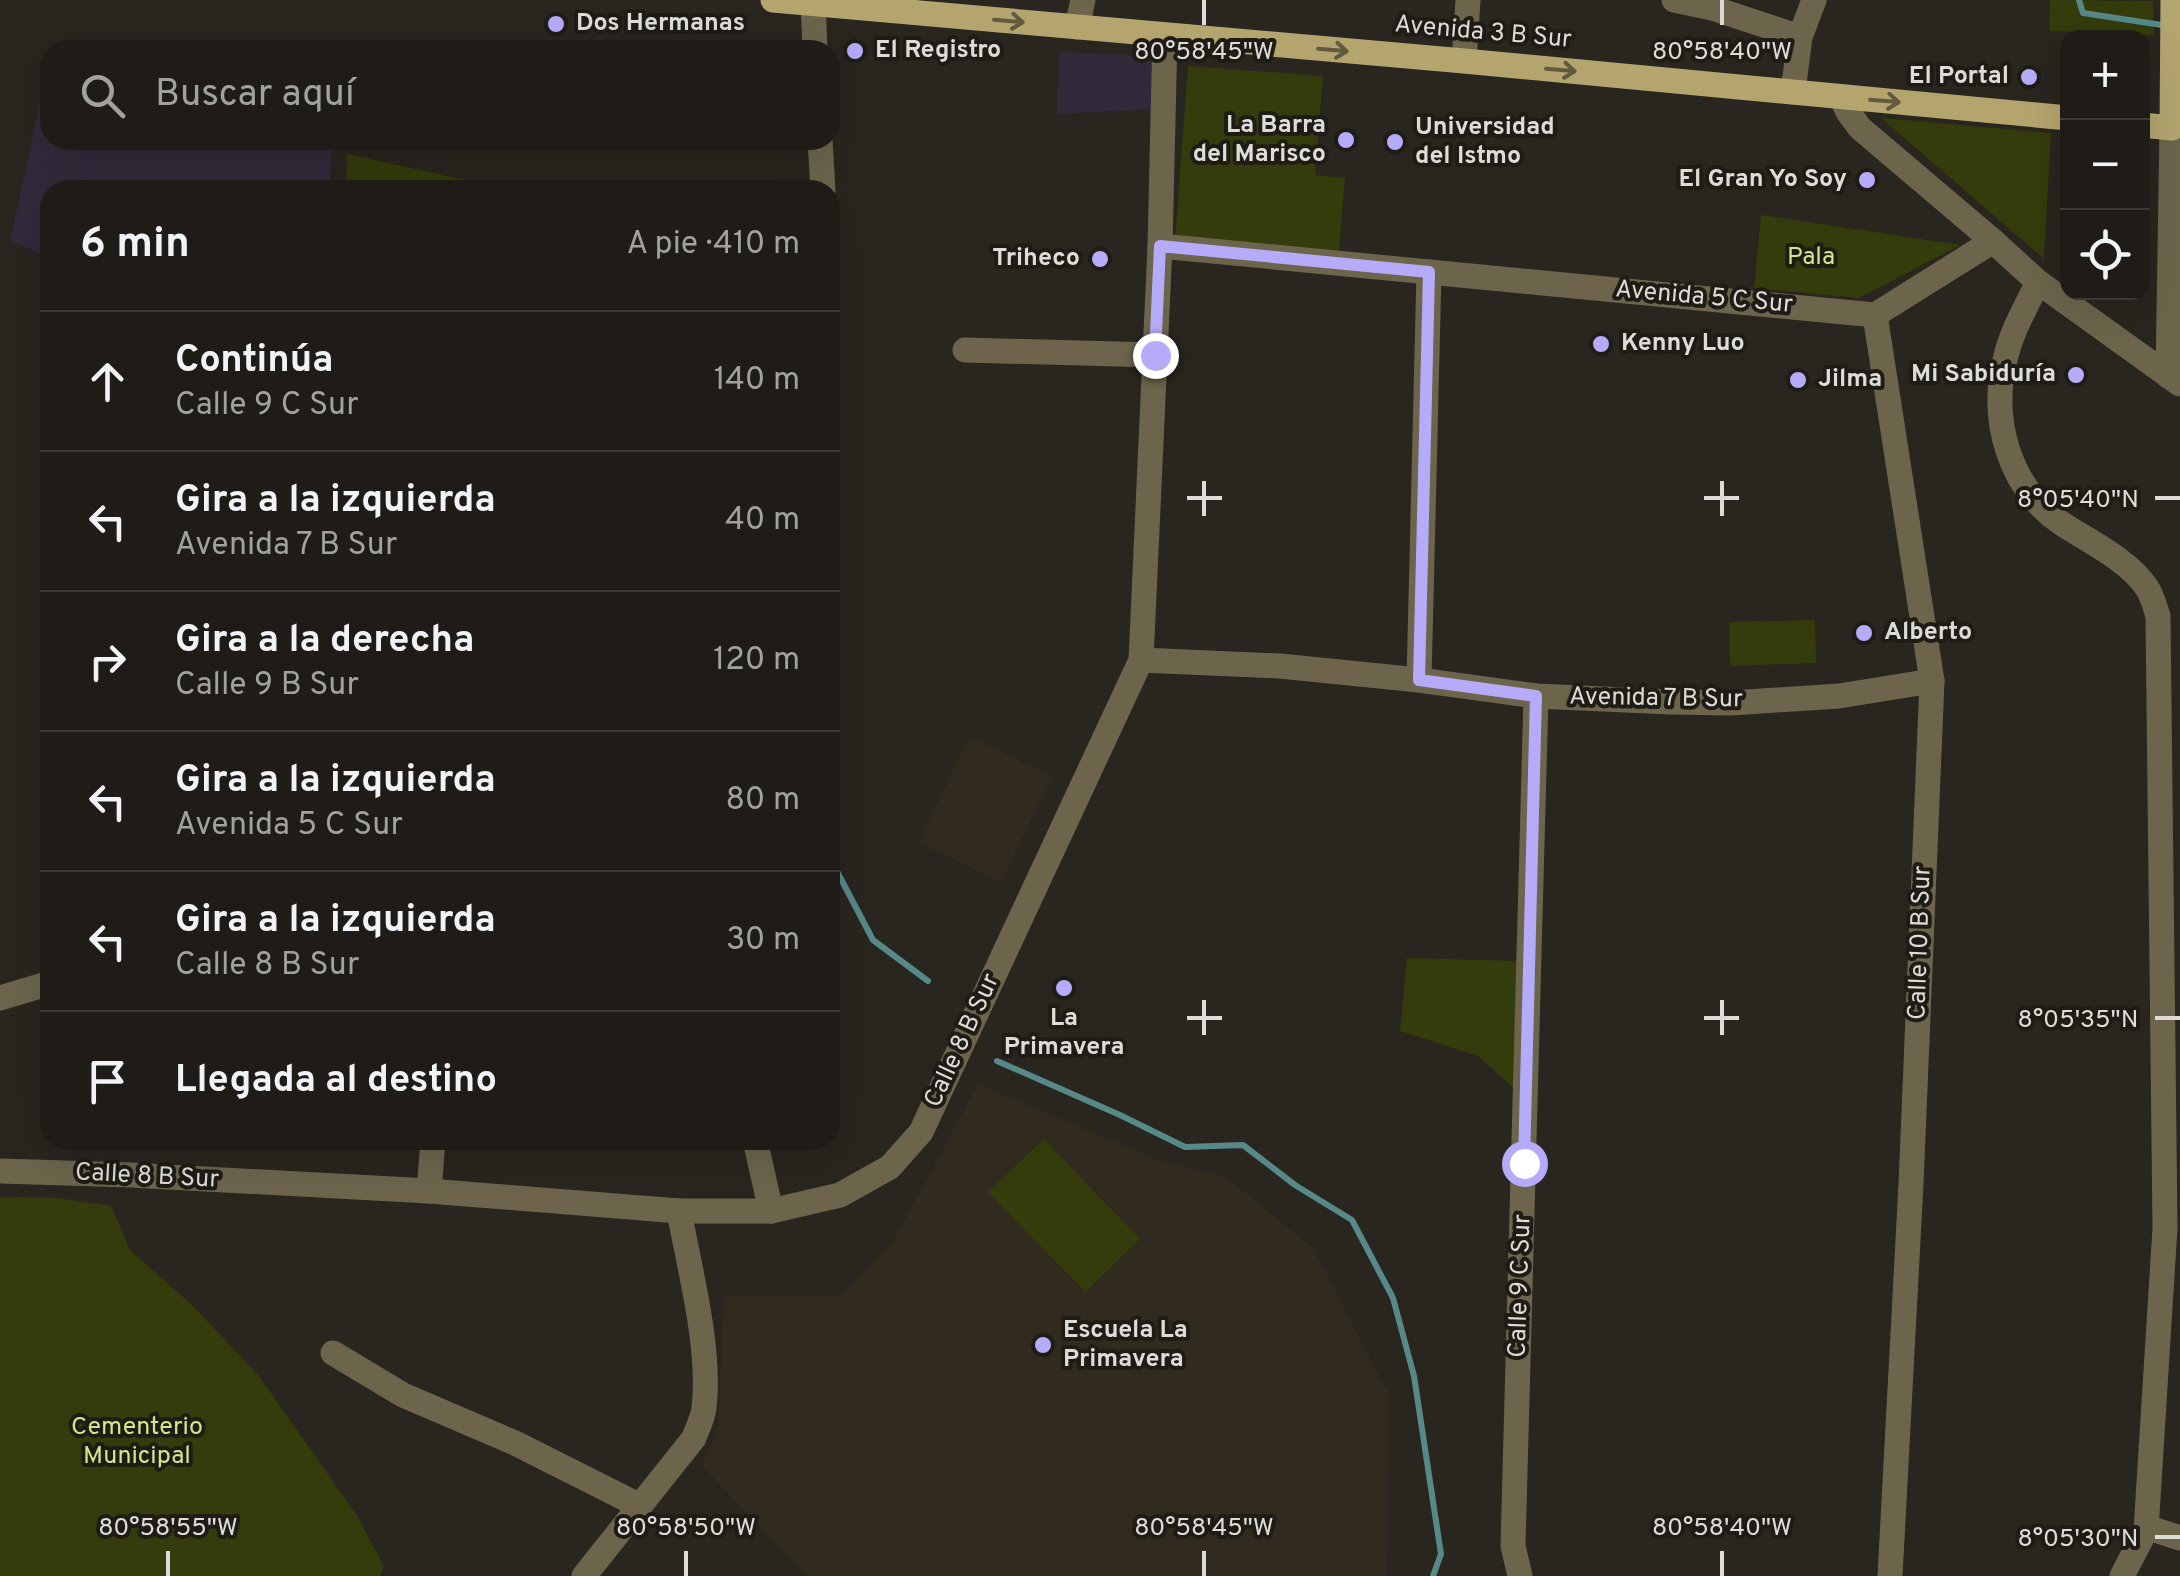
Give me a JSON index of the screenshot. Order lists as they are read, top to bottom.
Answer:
{
  "streets": {
    "main road": ["Avenida 3 B Sur"],
    "street": [
      "Avenida 5 C Sur",
      "Avenida 7 B Sur",
      "Calle 10 B Sur",
      "Calle 8 B Sur",
      "Calle 9 C Sur"
    ]
  },
  "crossings": [
    ["Avenida 3 B Sur", "Calle 8 B Sur"],
    ["Avenida 5 C Sur", "Calle 10 B Sur"],
    ["Avenida 5 C Sur", "Calle 8 B Sur"],
    ["Avenida 7 B Sur", "Calle 10 B Sur"],
    ["Avenida 7 B Sur", "Calle 8 B Sur"],
    ["Avenida 7 B Sur", "Calle 9 C Sur"]
  ],
  "one_way": ["Avenida 3 B Sur"],
  "parks": ["Pala", "Cementerio Municipal"],
  "places": [
    "Dos Hermanas",
    "El Registro",
    "El Portal",
    "La Barra del Marisco",
    "Universidad del Istmo",
    "El Gran Yo Soy",
    "Triheco",
    "Kenny Luo",
    "Mi Sabiduría",
    "Jilma",
    "Alberto",
    "La Primavera",
    "Escuela La Primavera"
  ],
  "page": {
    "map_buttons": ["+", "−"],
    "search": "Buscar aquí",
    "heading": ["6 min", "A pie · 410 m"],
    "list": [
      ["Continúa", "Calle 9 C Sur", "140 m"],
      ["Gira a la izquierda", "Avenida 7 B Sur", "40 m"],
      ["Gira a la derecha", "Calle 9 B Sur", "120 m"],
      ["Gira a la izquierda", "Avenida 5 C Sur", "80 m"],
      ["Gira a la izquierda", "Calle 8 B Sur", "30 m"],
      "Llegada al destino"
    ]
  },
  "coordinates": [
    "80°58'45\"W",
    "80°58'40\"W",
    "8°05'40\"N",
    "8°05'35\"N",
    "80°58'55\"W",
    "80°58'50\"W",
    "8°05'30\"N"
  ]
}
